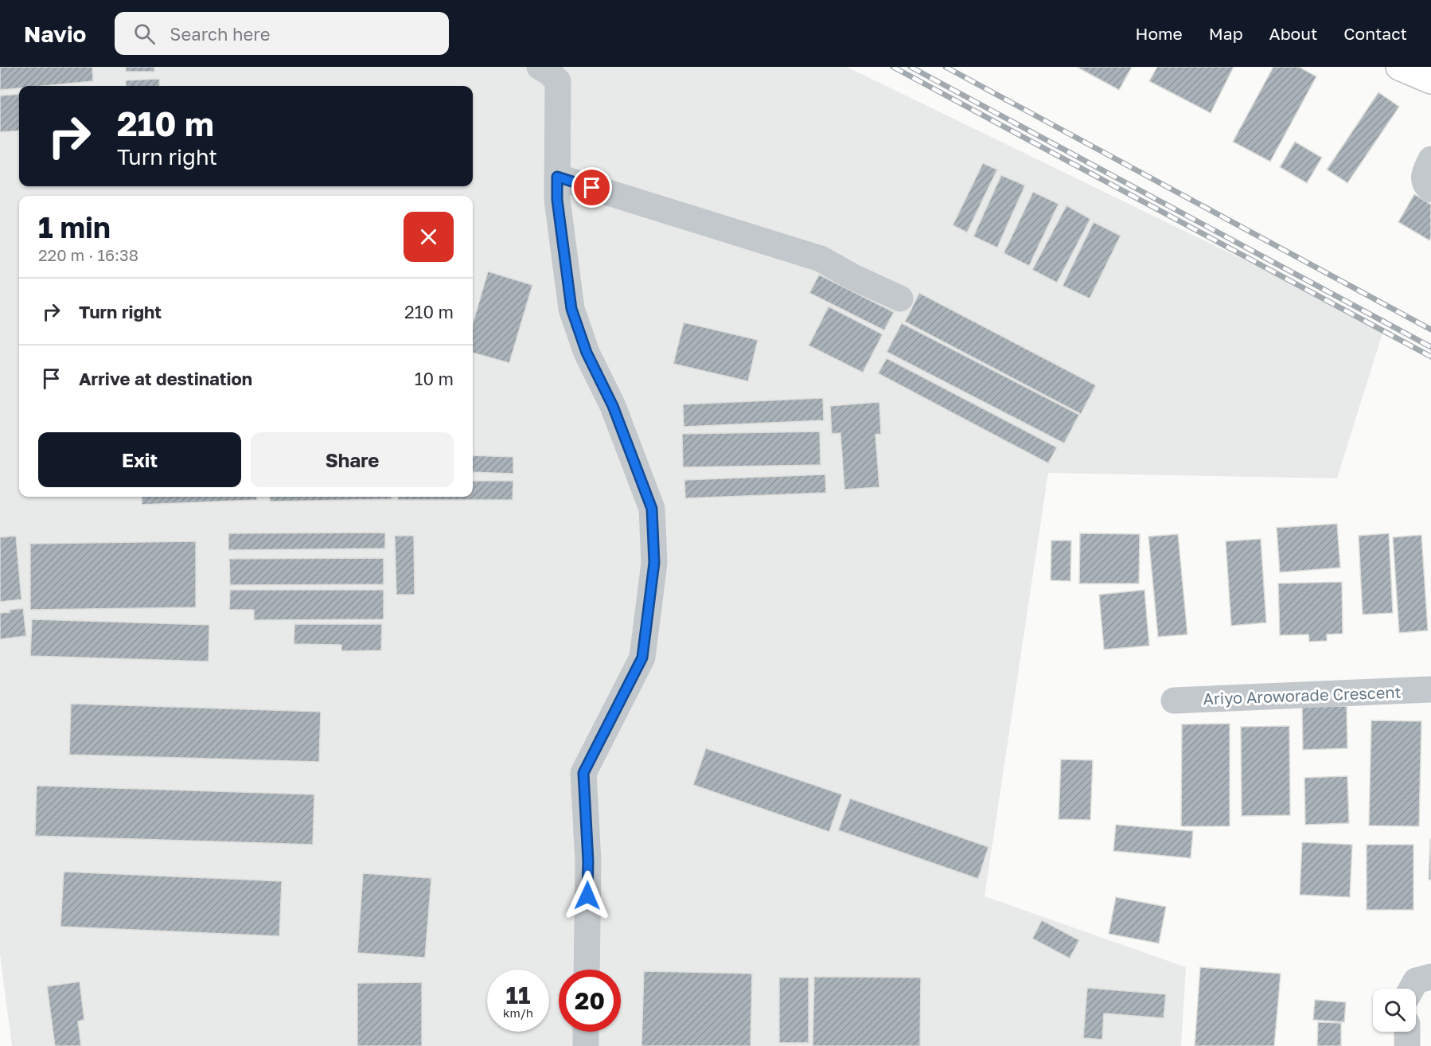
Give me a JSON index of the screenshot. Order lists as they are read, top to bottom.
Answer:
{
  "streets": {
    "street": ["Ariyo Aroworade Crescent"]
  },
  "page": {
    "header": "Navio",
    "search": "Search here",
    "nav": [
      "Home",
      "Map",
      "About",
      "Contact"
    ],
    "turn": ["210 m", "Turn right"],
    "heading": ["1 min", "220 m · 16:38"],
    "list": [
      {
        "name": "Turn right",
        "value": "210 m"
      },
      {
        "name": "Arrive at destination",
        "value": "10 m"
      }
    ],
    "buttons": ["Exit", "Share"],
    "speed": "11 km/h",
    "limit": "20"
  }
}
